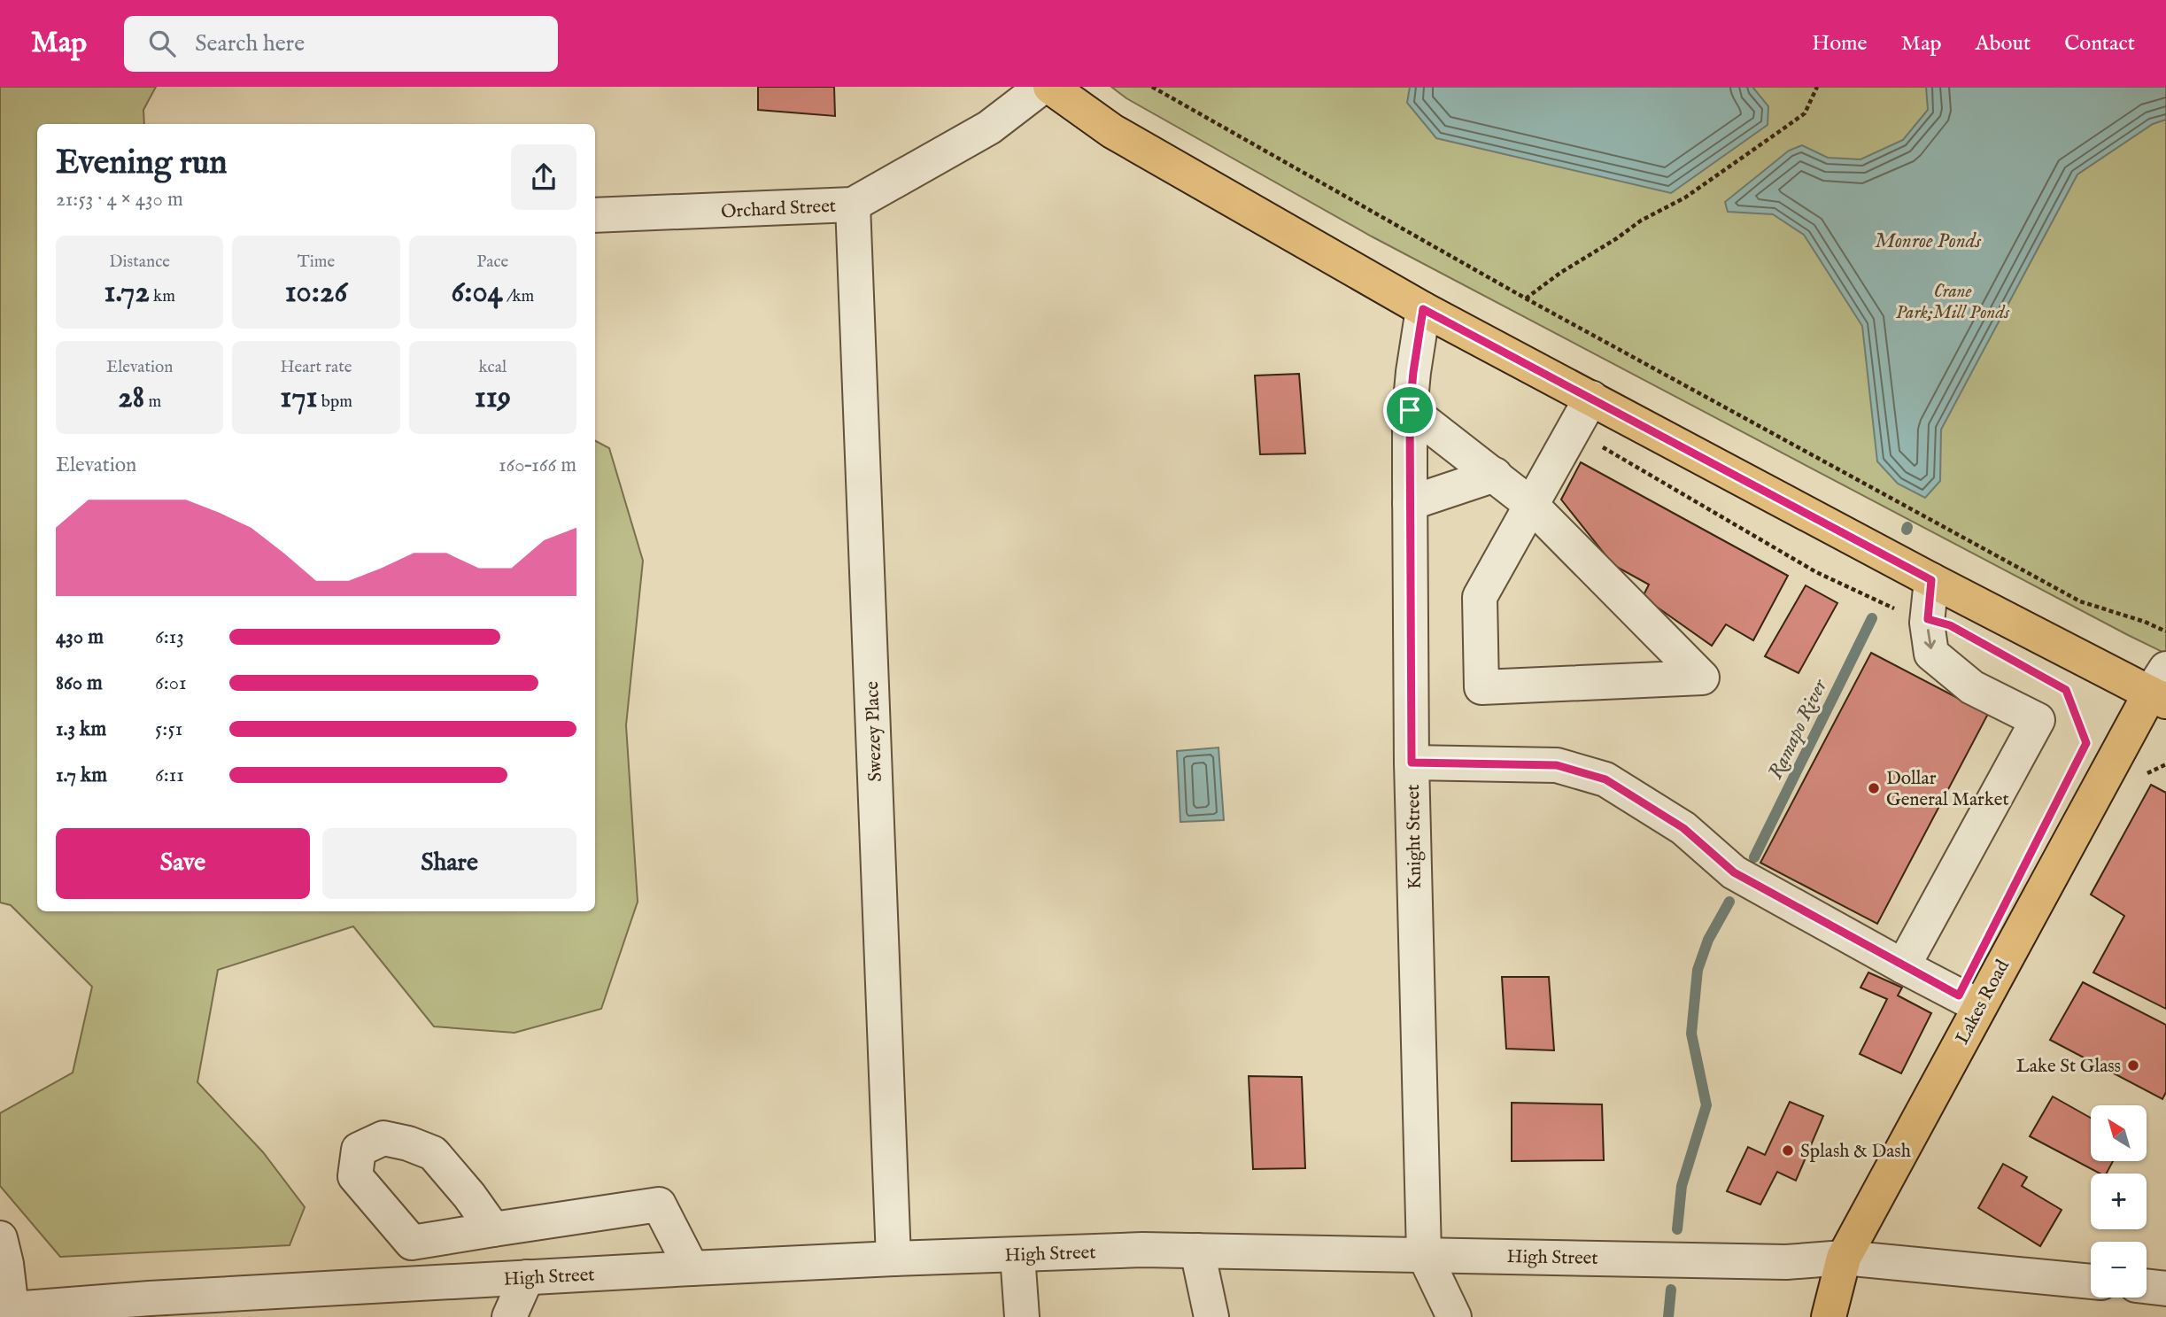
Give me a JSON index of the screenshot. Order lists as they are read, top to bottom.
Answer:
{
  "streets": {
    "main road": ["Lakes Road"],
    "street": [
      "Orchard Street",
      "Swezey Place",
      "Knight Street",
      "High Street"
    ]
  },
  "crossings": [
    ["Orchard Street", "Swezey Place"],
    ["Swezey Place", "High Street"],
    ["Knight Street", "High Street"],
    ["Lakes Road", "High Street"]
  ],
  "water": ["Monroe Ponds", "Ramapo River"],
  "parks": ["Crane Park;Mill Ponds"],
  "places": ["Dollar General Market", "Lake St Glass", "Splash & Dash"],
  "north": "top left",
  "page": {
    "header": "Map",
    "search": "Search here",
    "nav": [
      "Home",
      "Map",
      "About",
      "Contact"
    ],
    "heading": ["Evening run", "21:53 · 4 × 430 m"],
    "stats": [
      ["Distance", "1.72 km"],
      ["Time", "10:26"],
      ["Pace", "6:04 /km"],
      ["Elevation", "28 m"],
      ["Heart rate", "171 bpm"],
      ["kcal", "119"]
    ],
    "chart": ["Elevation", "160–166 m"],
    "list": [
      {
        "name": "430 m",
        "note": "6:13"
      },
      {
        "name": "860 m",
        "note": "6:01"
      },
      {
        "name": "1.3 km",
        "note": "5:51"
      },
      {
        "name": "1.7 km",
        "note": "6:11"
      }
    ],
    "buttons": ["Save", "Share"],
    "map_buttons": ["+", "−"]
  }
}
